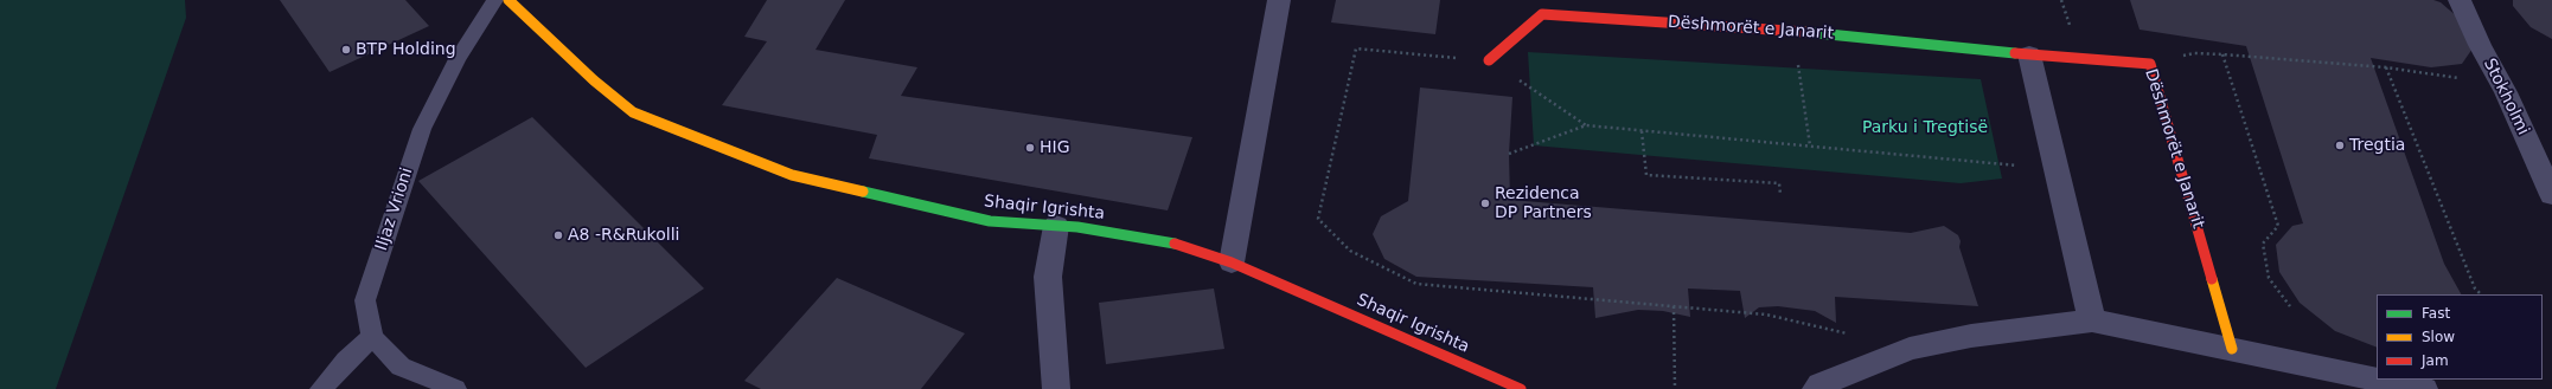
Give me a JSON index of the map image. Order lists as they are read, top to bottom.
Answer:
{
  "streets": {
    "street": ["Dëshmorët e Janarit", "Stokholmi", "Shaqir Igrishta"],
    "lane": ["Iljaz Vrioni"]
  },
  "parks": ["Parku i Tregtisë"],
  "places": [
    "BTP Holding",
    "Tregtia",
    "HIG",
    "Rezidenca DP Partners",
    "A8 -R&Rukolli"
  ],
  "legend": ["Fast", "Slow", "Jam"]
}
